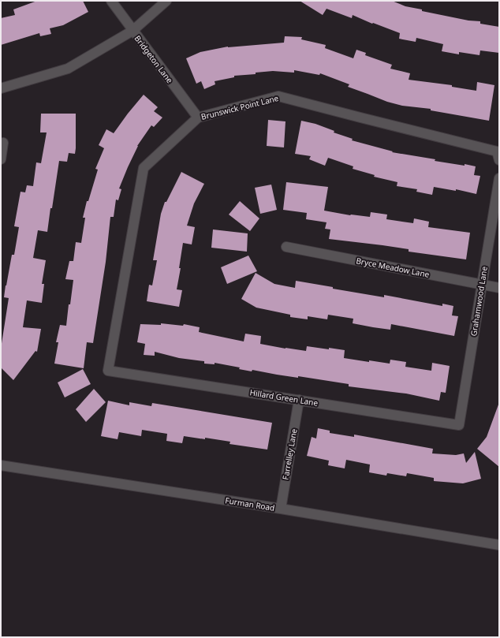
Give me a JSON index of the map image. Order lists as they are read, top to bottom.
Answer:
{
  "streets": {
    "street": [
      "Bridgeton Lane",
      "Brunswick Point Lane",
      "Bryce Meadow Lane",
      "Grahamwood Lane",
      "Hillard Green Lane",
      "Farrelley Lane",
      "Furman Road"
    ]
  },
  "crossings": [
    ["Bridgeton Lane", "Brunswick Point Lane"],
    ["Brunswick Point Lane", "Hillard Green Lane"],
    ["Bryce Meadow Lane", "Grahamwood Lane"],
    ["Grahamwood Lane", "Hillard Green Lane"],
    ["Hillard Green Lane", "Farrelley Lane"],
    ["Farrelley Lane", "Furman Road"]
  ]
}
